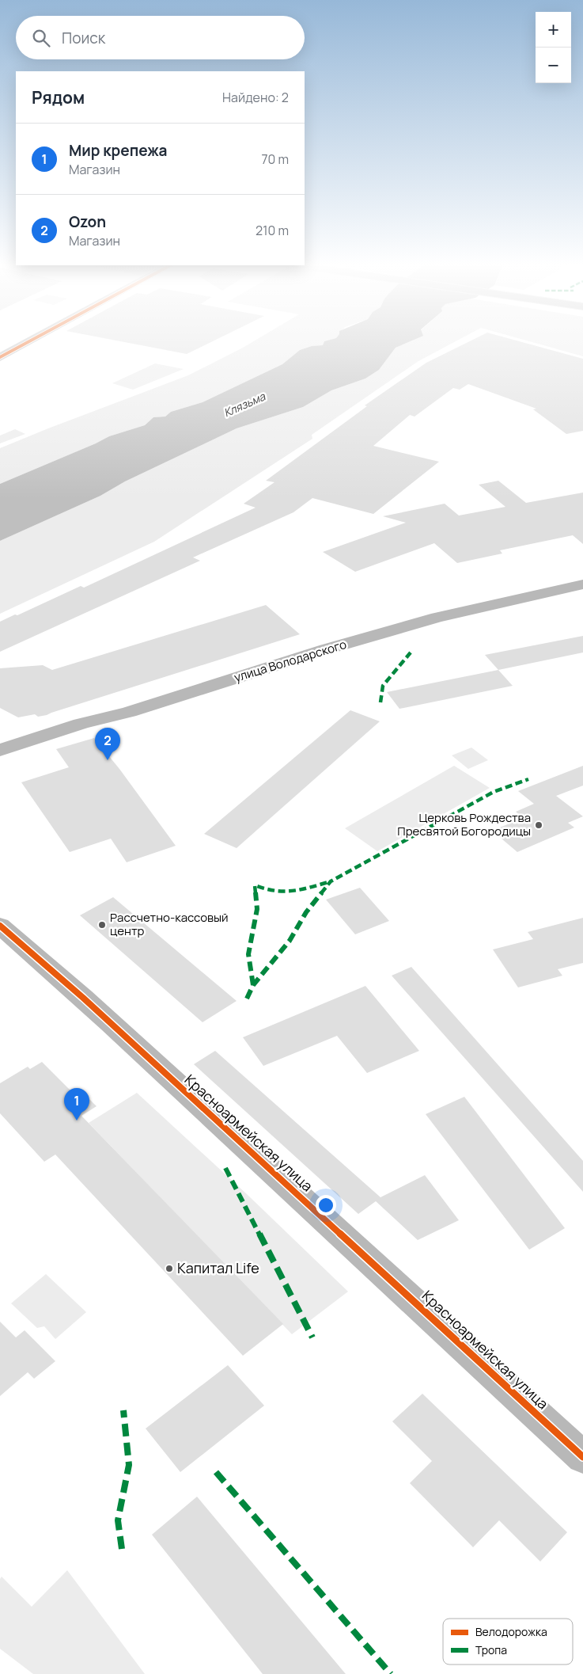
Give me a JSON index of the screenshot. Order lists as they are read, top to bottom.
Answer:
{
  "streets": {
    "main road": ["улица Володарского", "Красноармейская улица"]
  },
  "water": ["Клязьма"],
  "places": ["Церковь Рождества Пресвятой Богородицы", "Рассчетно-кассовый центр", "Капитал Life"],
  "legend": ["Велодорожка", "Тропа"],
  "page": {
    "map_buttons": ["+", "−"],
    "search": "Поиск",
    "heading": ["Рядом", "Найдено: 2"],
    "list": [
      {
        "mark": "1",
        "name": "Мир крепежа",
        "note": "Магазин",
        "value": "70 m"
      },
      {
        "mark": "2",
        "name": "Ozon",
        "note": "Магазин",
        "value": "210 m"
      }
    ],
    "pins": ["2", "1"]
  }
}
